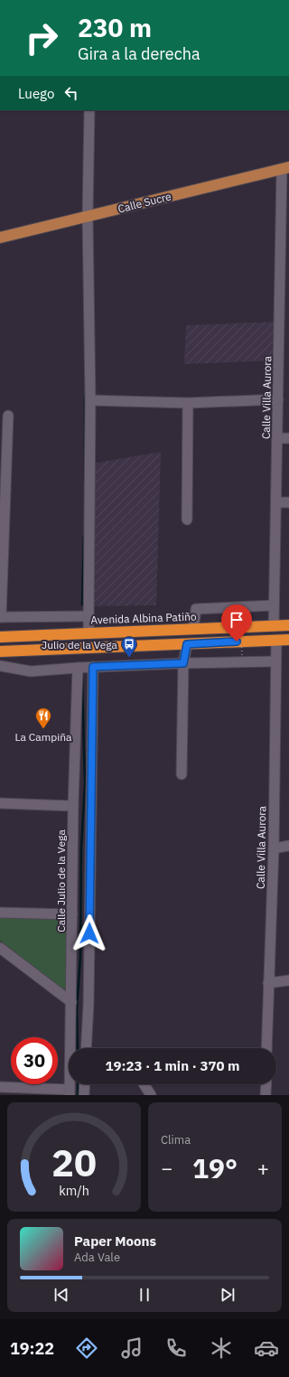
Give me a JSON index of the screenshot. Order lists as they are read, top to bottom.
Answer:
{
  "streets": {
    "highway": ["Avenida Albina Patiño"],
    "main road": ["Calle Sucre"],
    "street": ["Calle Villa Aurora", "Calle Julio de la Vega"]
  },
  "crossings": [
    ["Calle Sucre", "Calle Villa Aurora"],
    ["Calle Villa Aurora", "Avenida Albina Patiño"]
  ],
  "places": {
    "bus stop": ["Julio de la Vega"],
    "restaurant": ["La Campiña"]
  },
  "page": {
    "turn": ["230 m", "Gira a la derecha"],
    "then": "Luego",
    "limit": "30",
    "trip": "19:23 · 1 min · 370 m",
    "tile": "Clima",
    "heat": ["−", "19°", "+"],
    "song": ["Paper Moons", "Ada Vale"],
    "tabs": "19:22",
    "gauge": ["20", "km/h"]
  }
}
